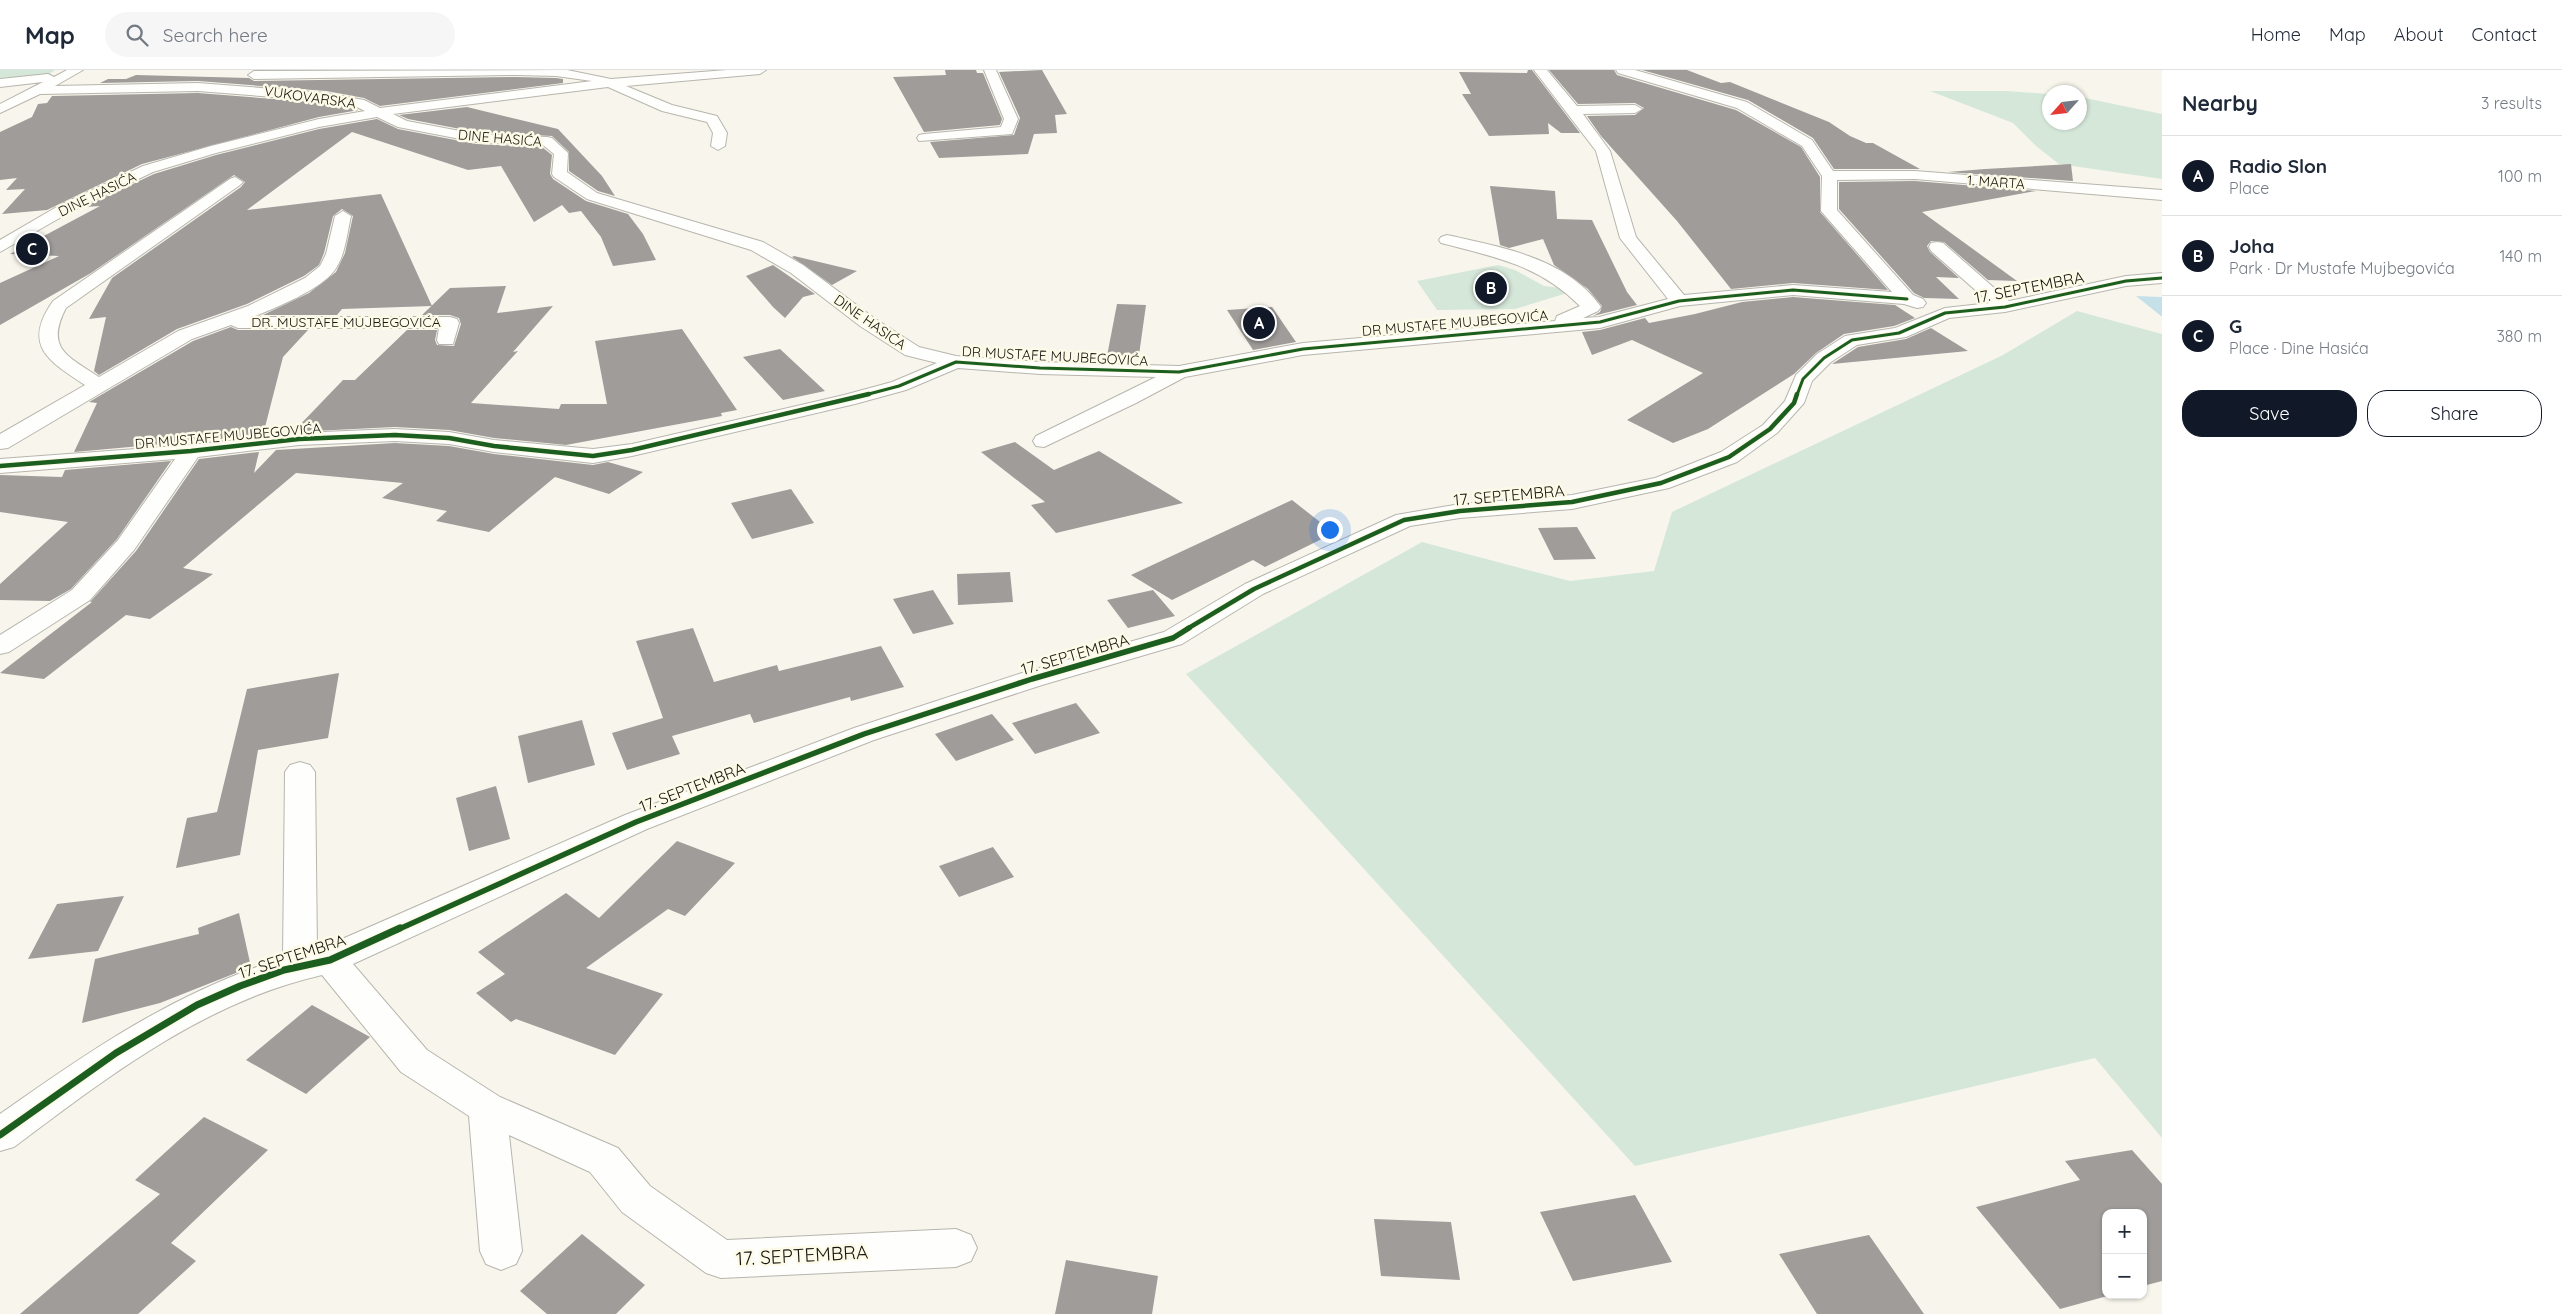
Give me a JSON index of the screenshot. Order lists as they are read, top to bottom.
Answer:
{
  "streets": {
    "street": [
      "VUKOVARSKA",
      "DINE HASIĆA",
      "1. MARTA",
      "17. SEPTEMBRA",
      "DR. MUSTAFE MUJBEGOVIĆA",
      "DR MUSTAFE MUJBEGOVIĆA"
    ]
  },
  "crossings": [
    ["VUKOVARSKA", "DINE HASIĆA"],
    ["DINE HASIĆA", "DR MUSTAFE MUJBEGOVIĆA"]
  ],
  "north": "bottom left",
  "page": {
    "header": "Map",
    "search": "Search here",
    "nav": [
      "Home",
      "Map",
      "About",
      "Contact"
    ],
    "heading": ["Nearby", "3 results"],
    "list": [
      {
        "mark": "A",
        "name": "Radio Slon",
        "note": "Place",
        "value": "100 m"
      },
      {
        "mark": "B",
        "name": "Joha",
        "note": "Park · Dr Mustafe Mujbegovića",
        "value": "140 m"
      },
      {
        "mark": "C",
        "name": "G",
        "note": "Place · Dine Hasića",
        "value": "380 m"
      }
    ],
    "pins": ["C", "B", "A"],
    "buttons": ["Save", "Share"],
    "map_buttons": ["+", "−"]
  }
}
